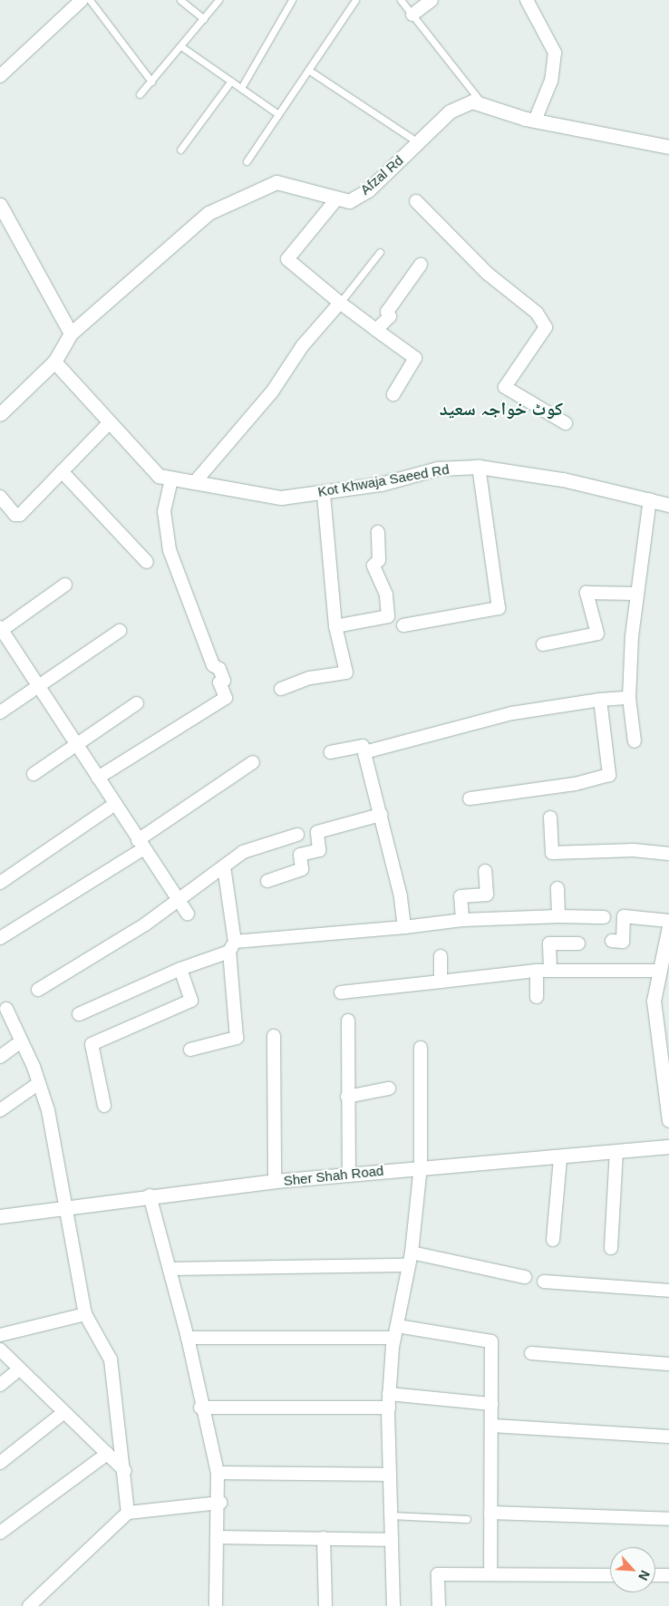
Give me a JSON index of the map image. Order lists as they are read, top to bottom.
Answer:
{
  "streets": {
    "street": ["Afzal Rd", "Kot Khwaja Saeed Rd", "Sher Shah Road"]
  },
  "districts": ["کوٹ خواجہ سعید"],
  "north": "bottom right"
}
